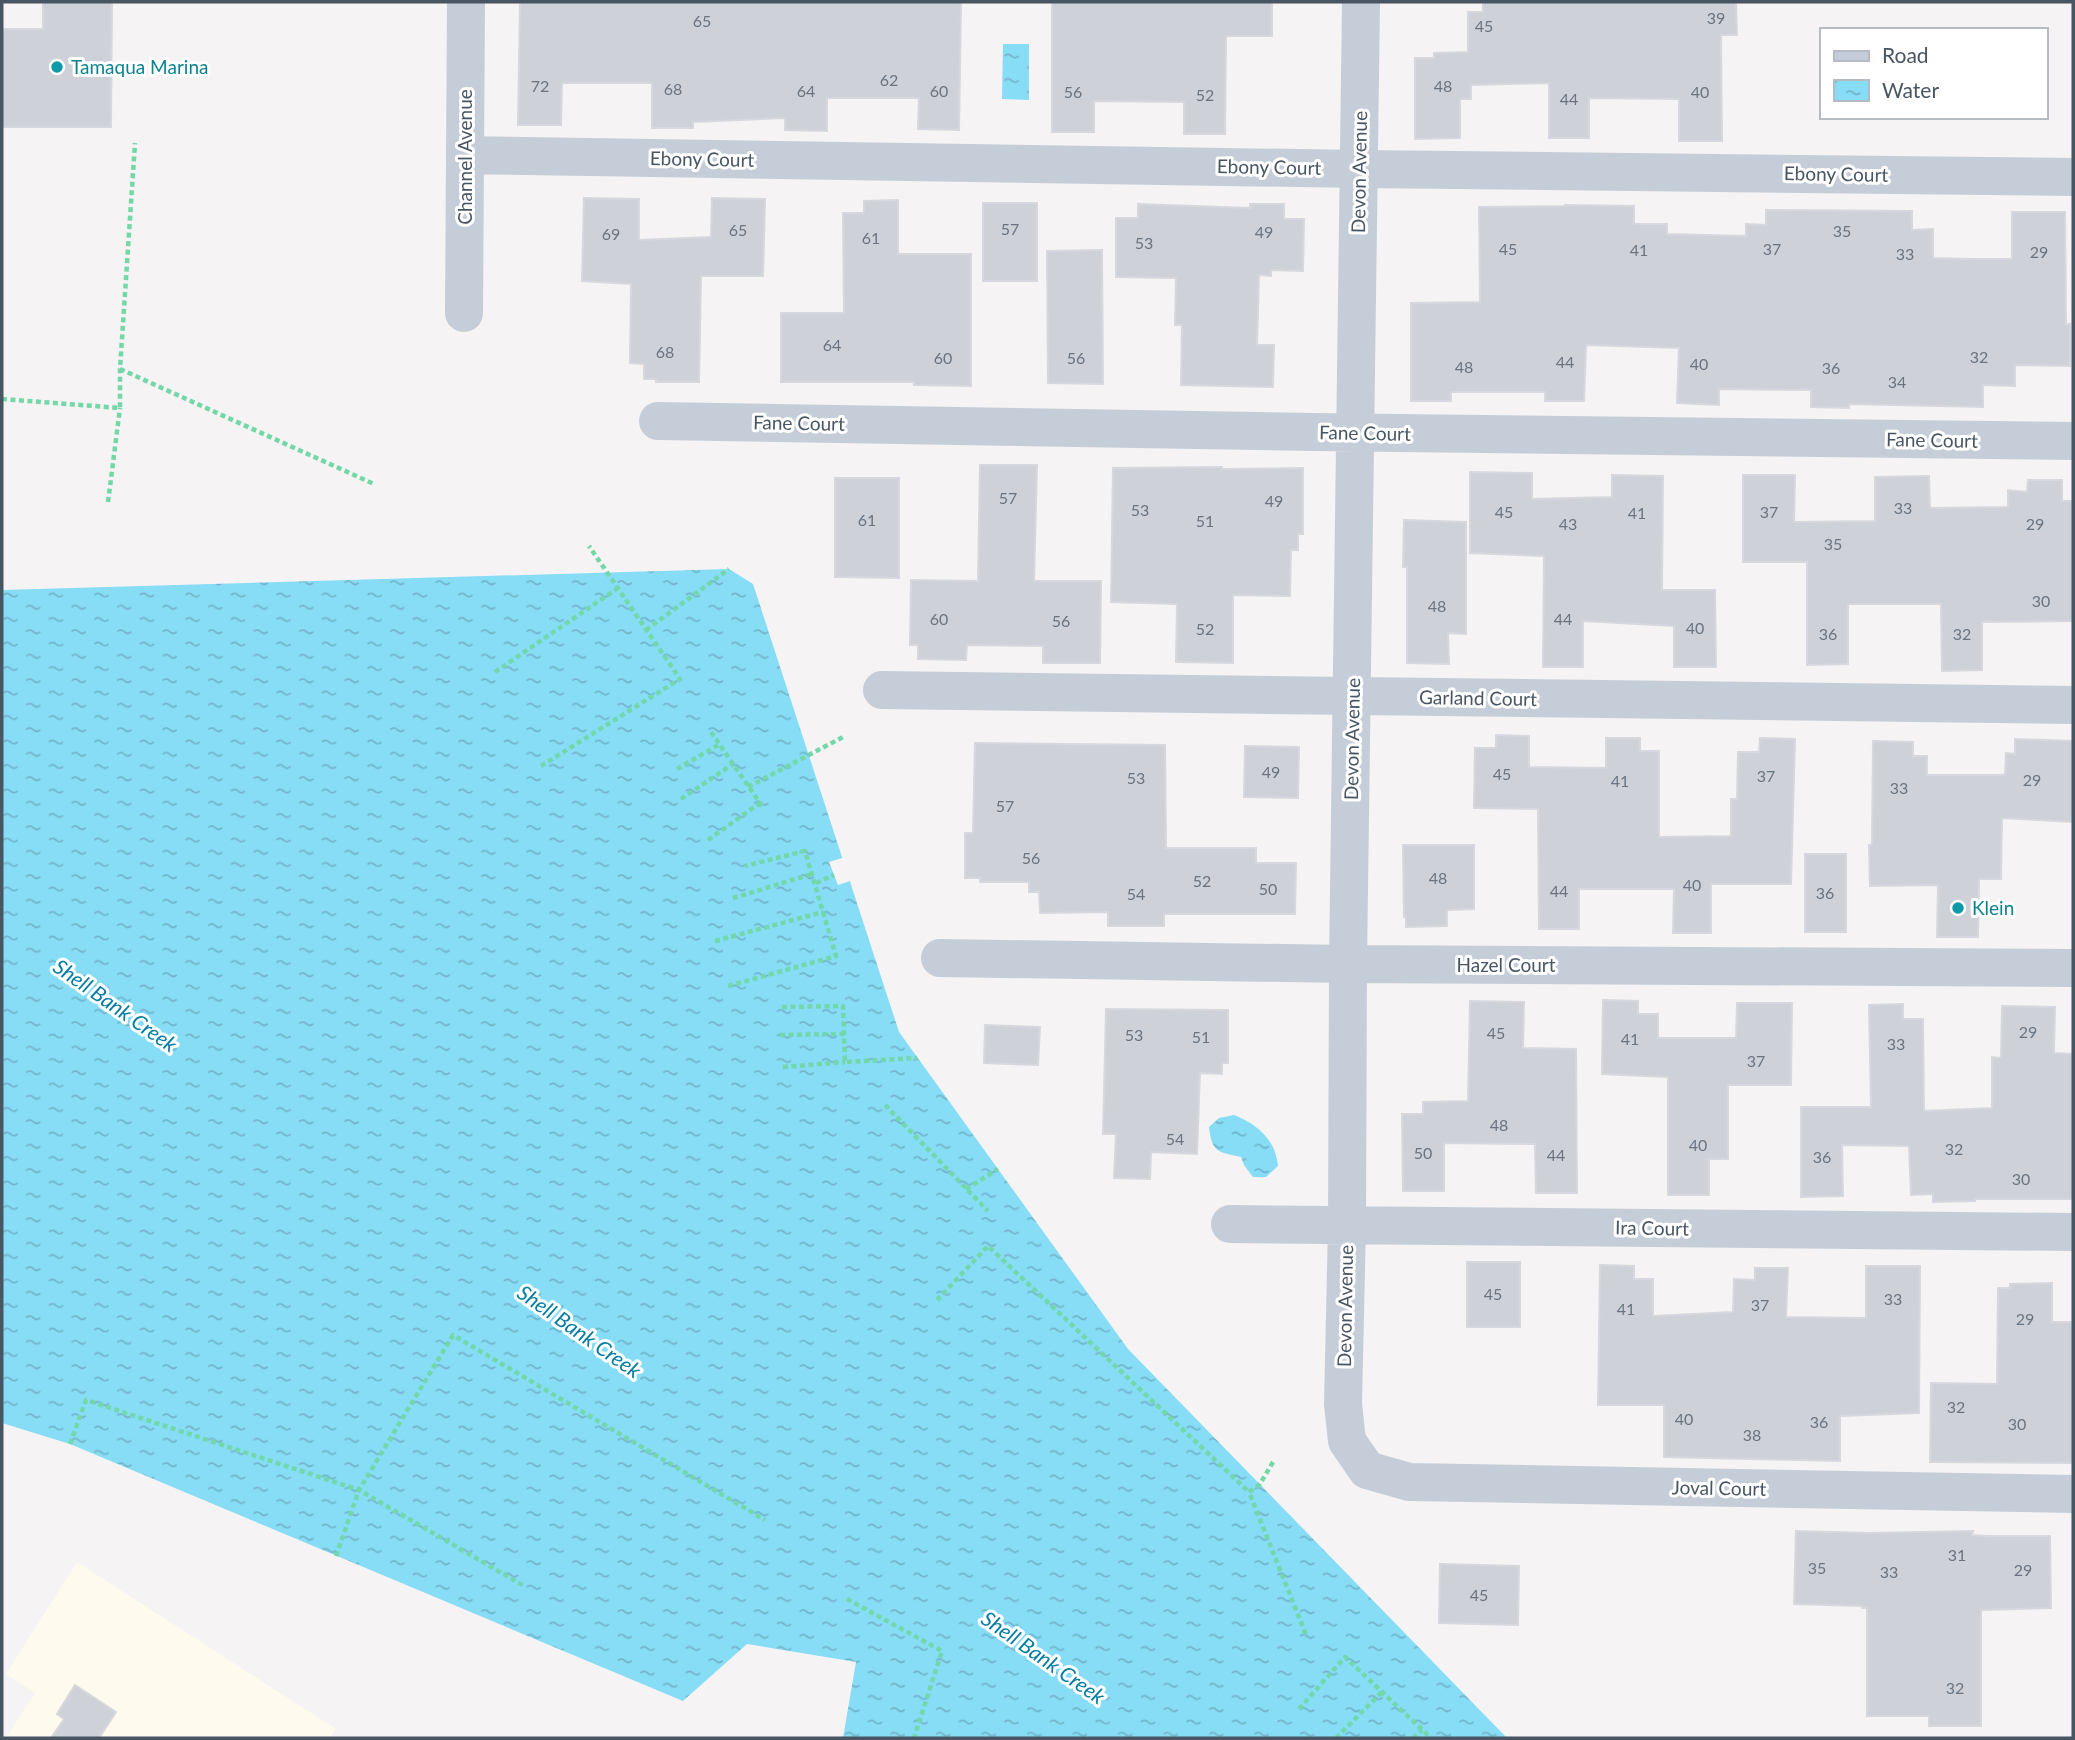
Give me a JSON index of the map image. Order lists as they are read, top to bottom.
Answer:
{
  "streets": {
    "street": [
      "Channel Avenue",
      "Ebony Court",
      "Devon Avenue",
      "Fane Court",
      "Garland Court",
      "Hazel Court",
      "Ira Court",
      "Joval Court"
    ]
  },
  "crossings": [
    ["Channel Avenue", "Ebony Court"],
    ["Ebony Court", "Devon Avenue"],
    ["Devon Avenue", "Fane Court"],
    ["Devon Avenue", "Garland Court"],
    ["Devon Avenue", "Hazel Court"],
    ["Devon Avenue", "Ira Court"],
    ["Devon Avenue", "Joval Court"]
  ],
  "water": ["Shell Bank Creek"],
  "places": ["Tamaqua Marina", "Klein"],
  "house_numbers": [
    "39",
    "65",
    "45",
    "62",
    "72",
    "48",
    "68",
    "64",
    "60",
    "56",
    "40",
    "52",
    "44",
    "57",
    "65",
    "35",
    "49",
    "69",
    "61",
    "53",
    "45",
    "37",
    "41",
    "29",
    "33",
    "64",
    "68",
    "32",
    "60",
    "56",
    "44",
    "40",
    "48",
    "36",
    "34",
    "57",
    "49",
    "33",
    "53",
    "45",
    "37",
    "41",
    "61",
    "51",
    "43",
    "29",
    "35",
    "30",
    "48",
    "60",
    "44",
    "56",
    "40",
    "52",
    "36",
    "32",
    "49",
    "45",
    "37",
    "53",
    "29",
    "41",
    "33",
    "57",
    "56",
    "48",
    "52",
    "40",
    "50",
    "44",
    "36",
    "54",
    "29",
    "45",
    "53",
    "51",
    "41",
    "33",
    "37",
    "48",
    "54",
    "40",
    "32",
    "50",
    "44",
    "36",
    "30",
    "45",
    "33",
    "37",
    "41",
    "29",
    "32",
    "40",
    "36",
    "30",
    "38",
    "31",
    "35",
    "29",
    "33",
    "45",
    "32"
  ],
  "legend": ["Road", "Water"]
}
